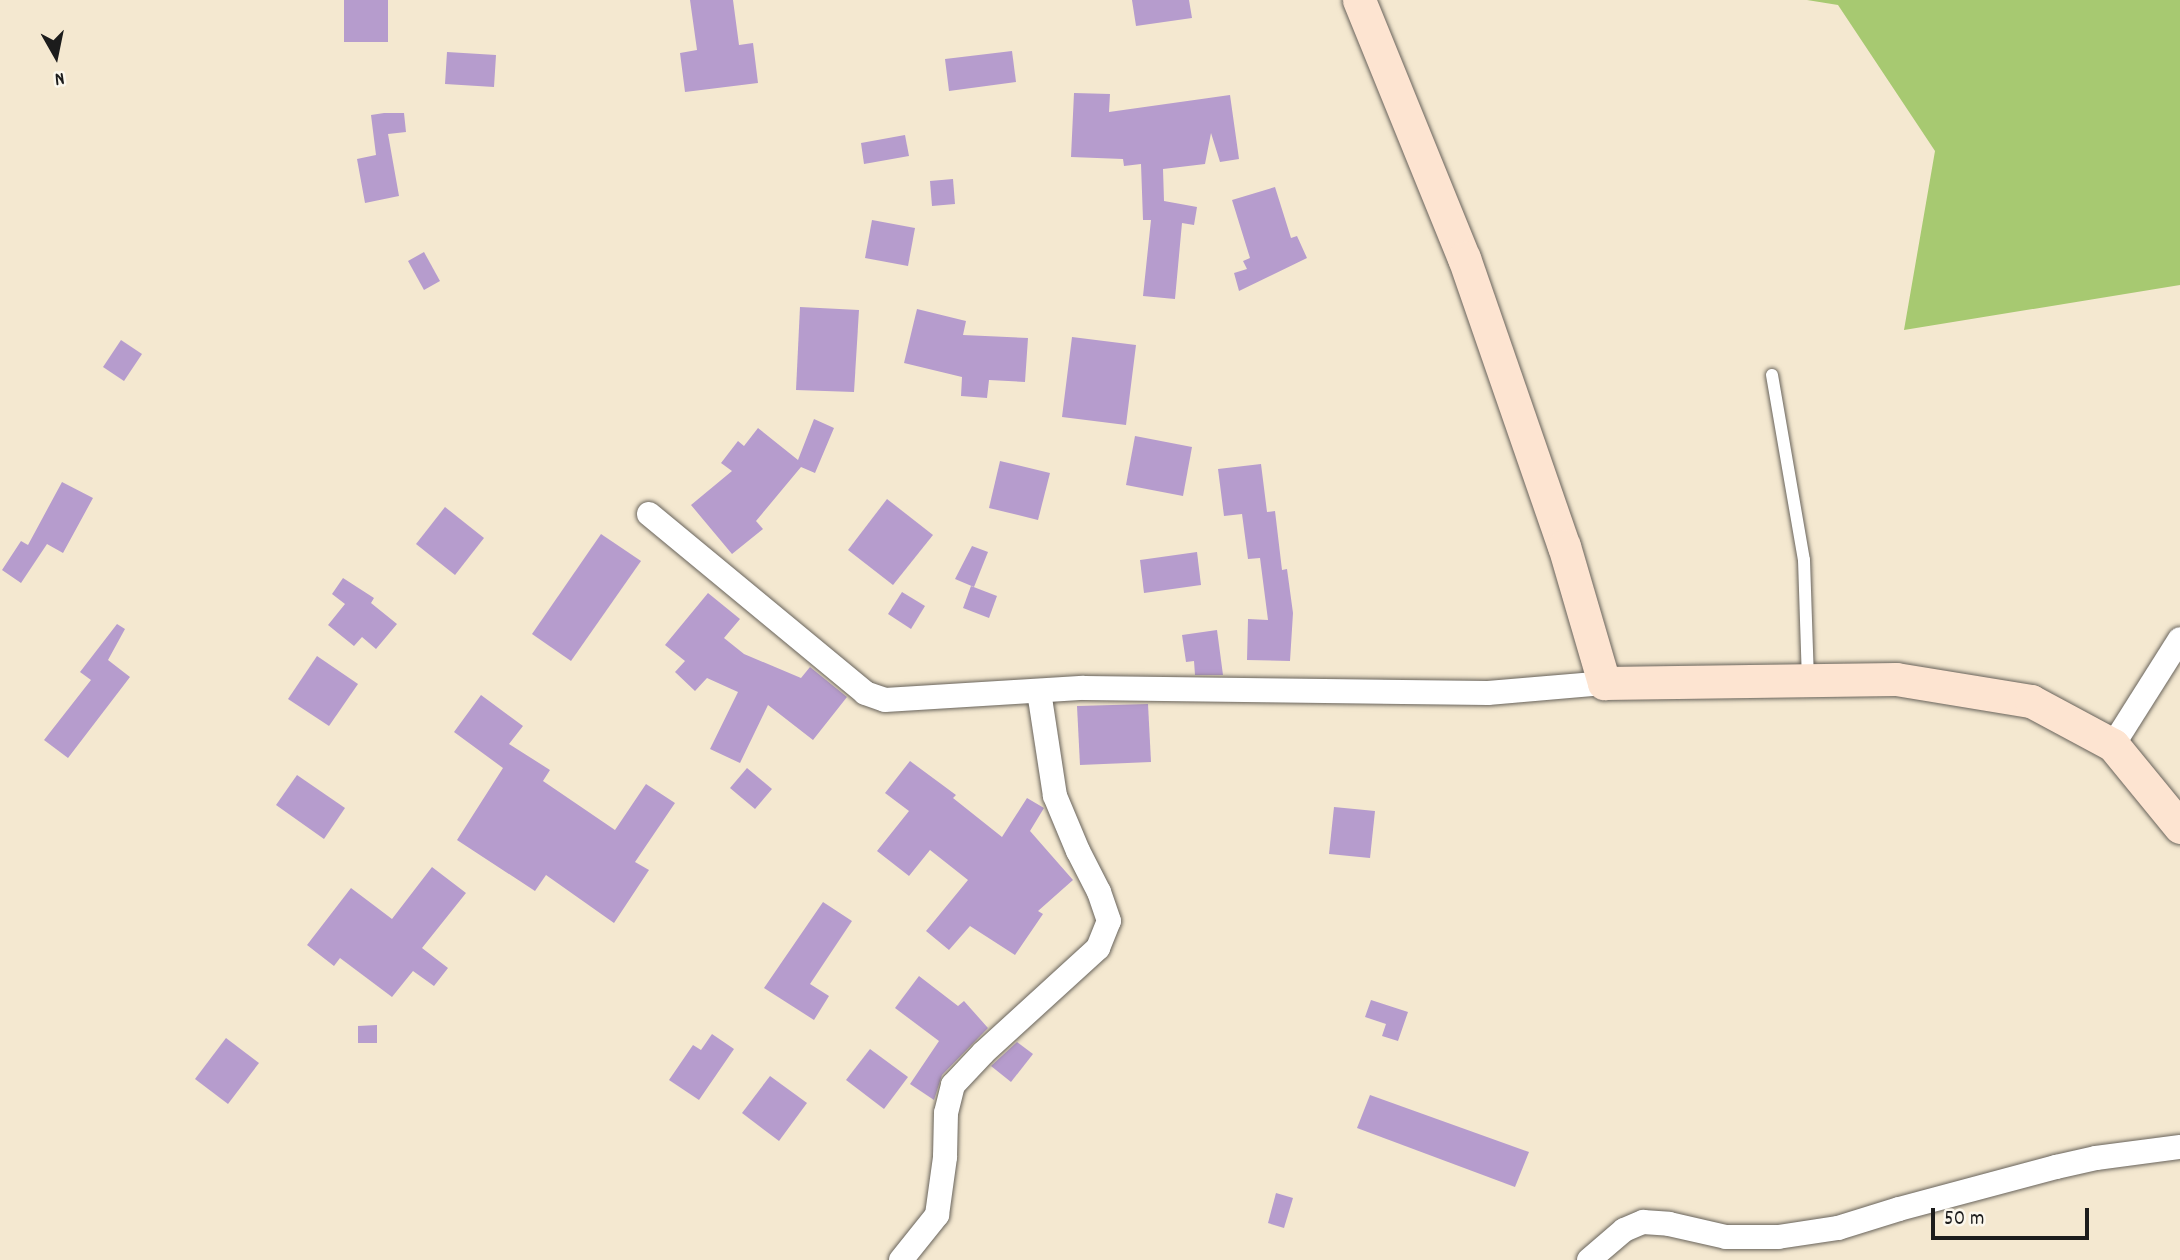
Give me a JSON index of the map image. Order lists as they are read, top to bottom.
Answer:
{
  "scale_bar": "50 m",
  "north": "bottom"
}
